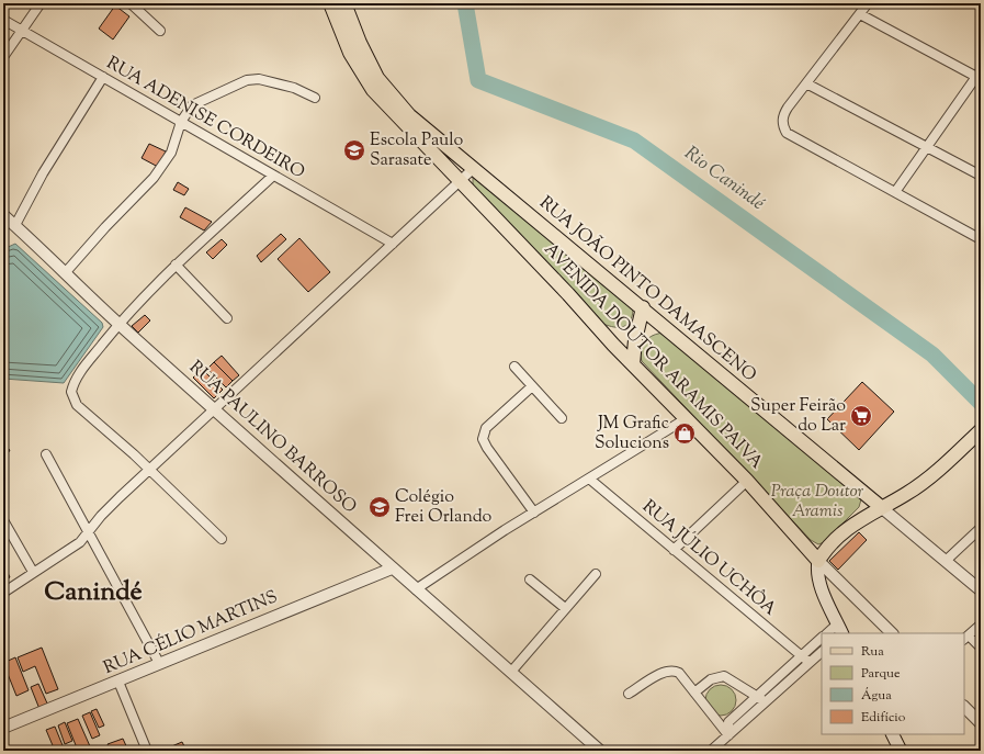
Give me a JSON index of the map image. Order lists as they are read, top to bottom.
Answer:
{
  "streets": {
    "main road": ["RUA JOÃO PINTO DAMASCENO", "AVENIDA DOUTOR ARAMIS PAIVA"],
    "street": [
      "RUA ADENISE CORDEIRO",
      "RUA PAULINO BARROSO",
      "RUA JÚLIO UCHÔA",
      "RUA CÉLIO MARTINS"
    ]
  },
  "crossings": [
    ["RUA PAULINO BARROSO", "RUA CÉLIO MARTINS"]
  ],
  "districts": ["Canindé"],
  "water": ["Rio Canindé"],
  "parks": ["Praça Doutor Aramis"],
  "places": {
    "school or university": ["Escola Paulo Sarasate", "Colégio Frei Orlando"],
    "supermarket": ["Super Feirão do Lar"],
    "shop": ["JM Grafic Solucions"]
  },
  "legend": [
    "Rua",
    "Parque",
    "Água",
    "Edifício"
  ]
}
